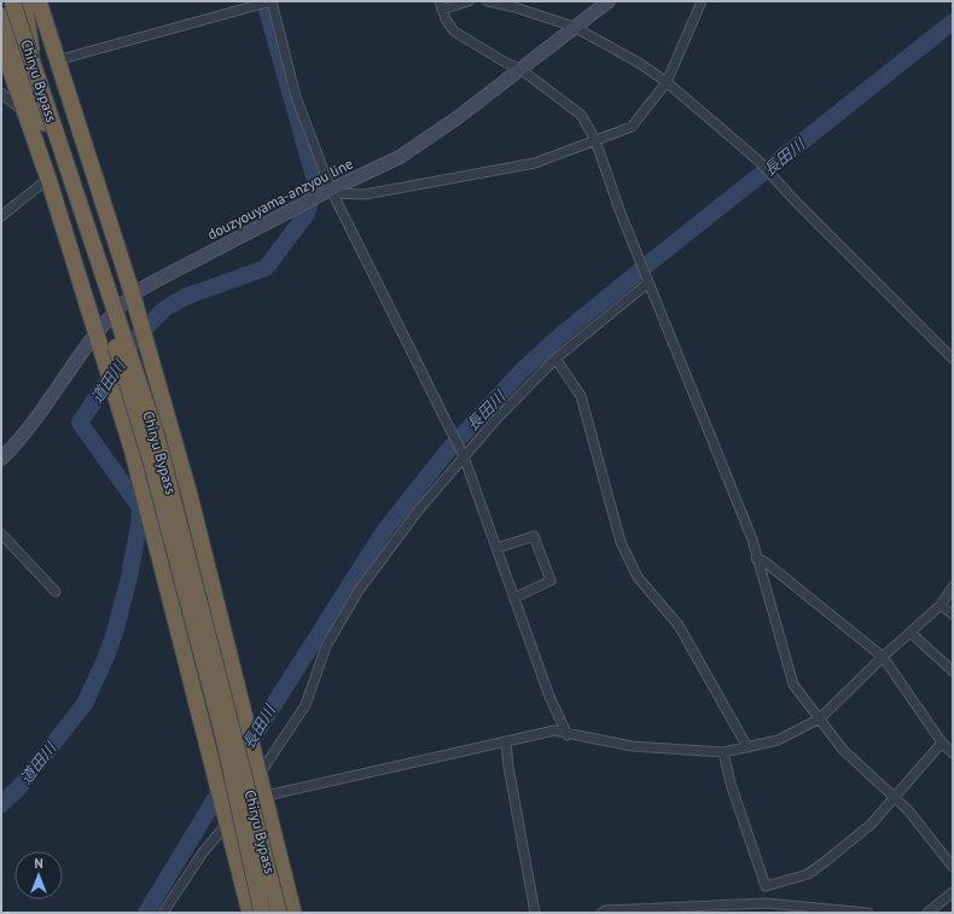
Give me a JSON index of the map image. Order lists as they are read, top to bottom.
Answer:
{
  "streets": {
    "highway": ["Chiryu Bypass"],
    "main road": ["douzyouyama-anzyou line"]
  },
  "water": ["長田川", "道田川"],
  "north": "top"
}
